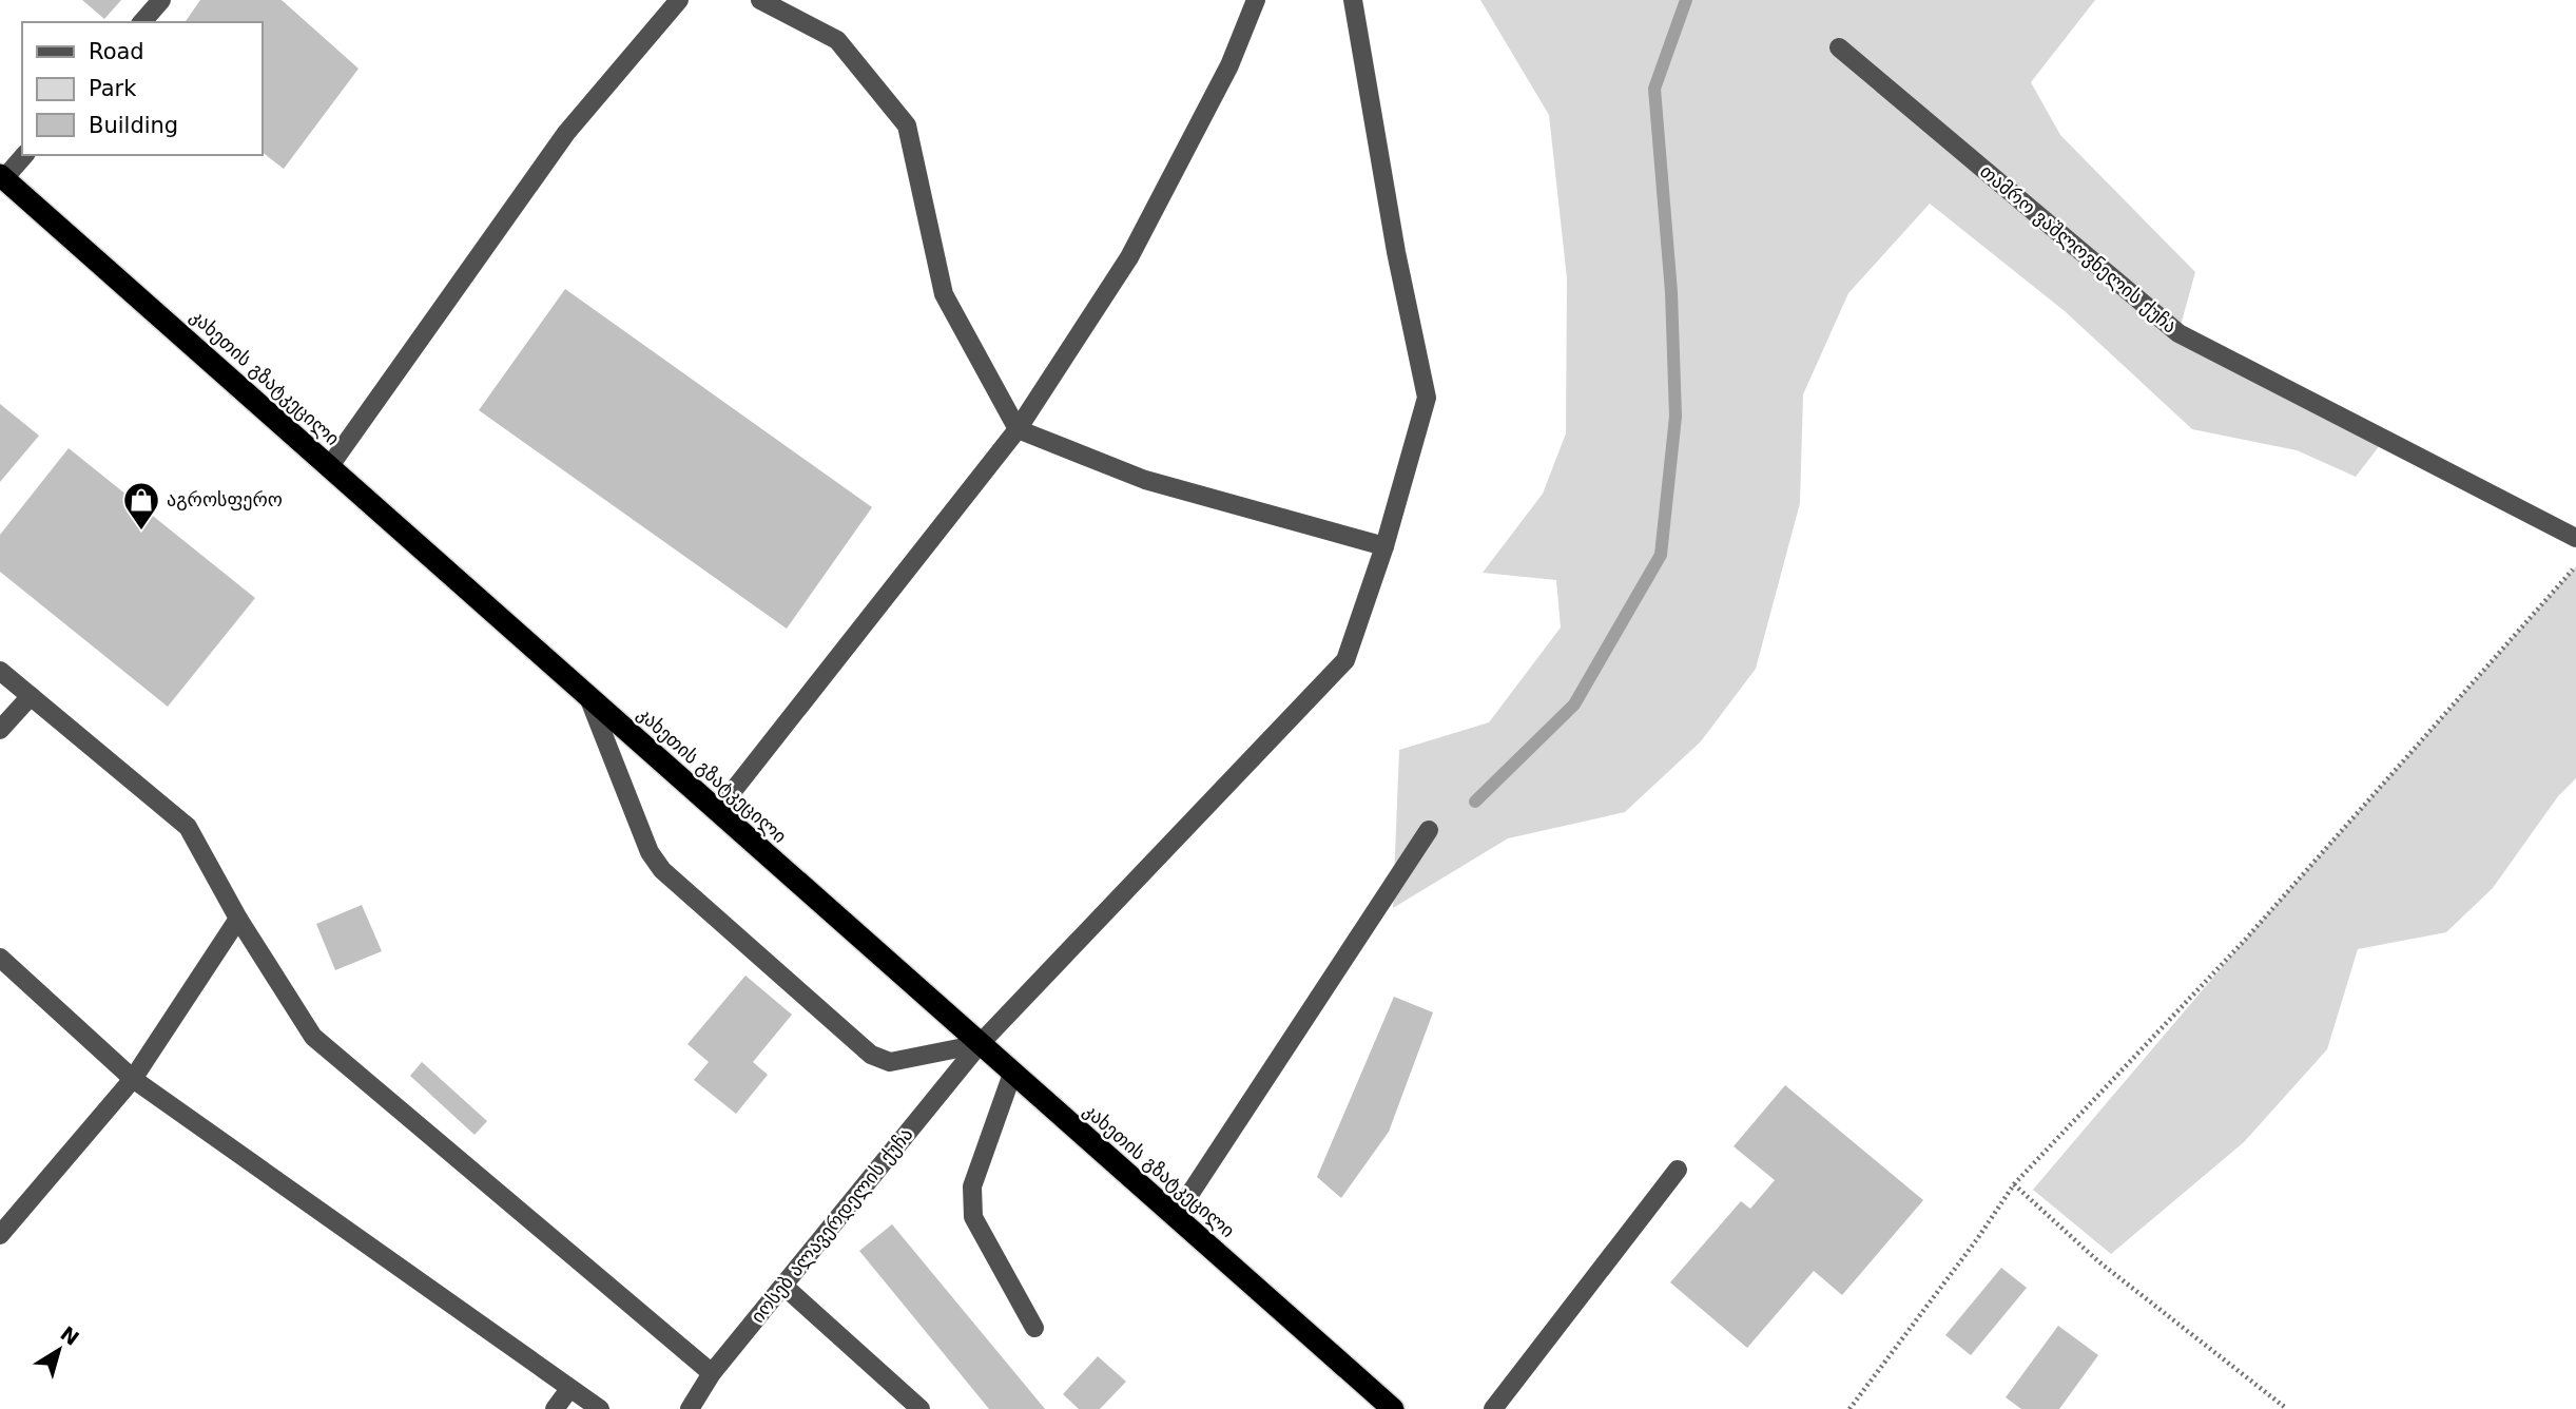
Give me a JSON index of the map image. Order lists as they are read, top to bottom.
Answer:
{
  "streets": {
    "highway": ["კახეთის გზატკეცილი"],
    "street": ["თამრო ვაშლოვნელის ქუჩა", "იოსებ ალავერდელის ქუჩა"]
  },
  "crossings": [
    ["კახეთის გზატკეცილი", "იოსებ ალავერდელის ქუჩა"]
  ],
  "places": {
    "shop": ["აგროსფერო"]
  },
  "legend": ["Road", "Park", "Building"],
  "north": "top right"
}
